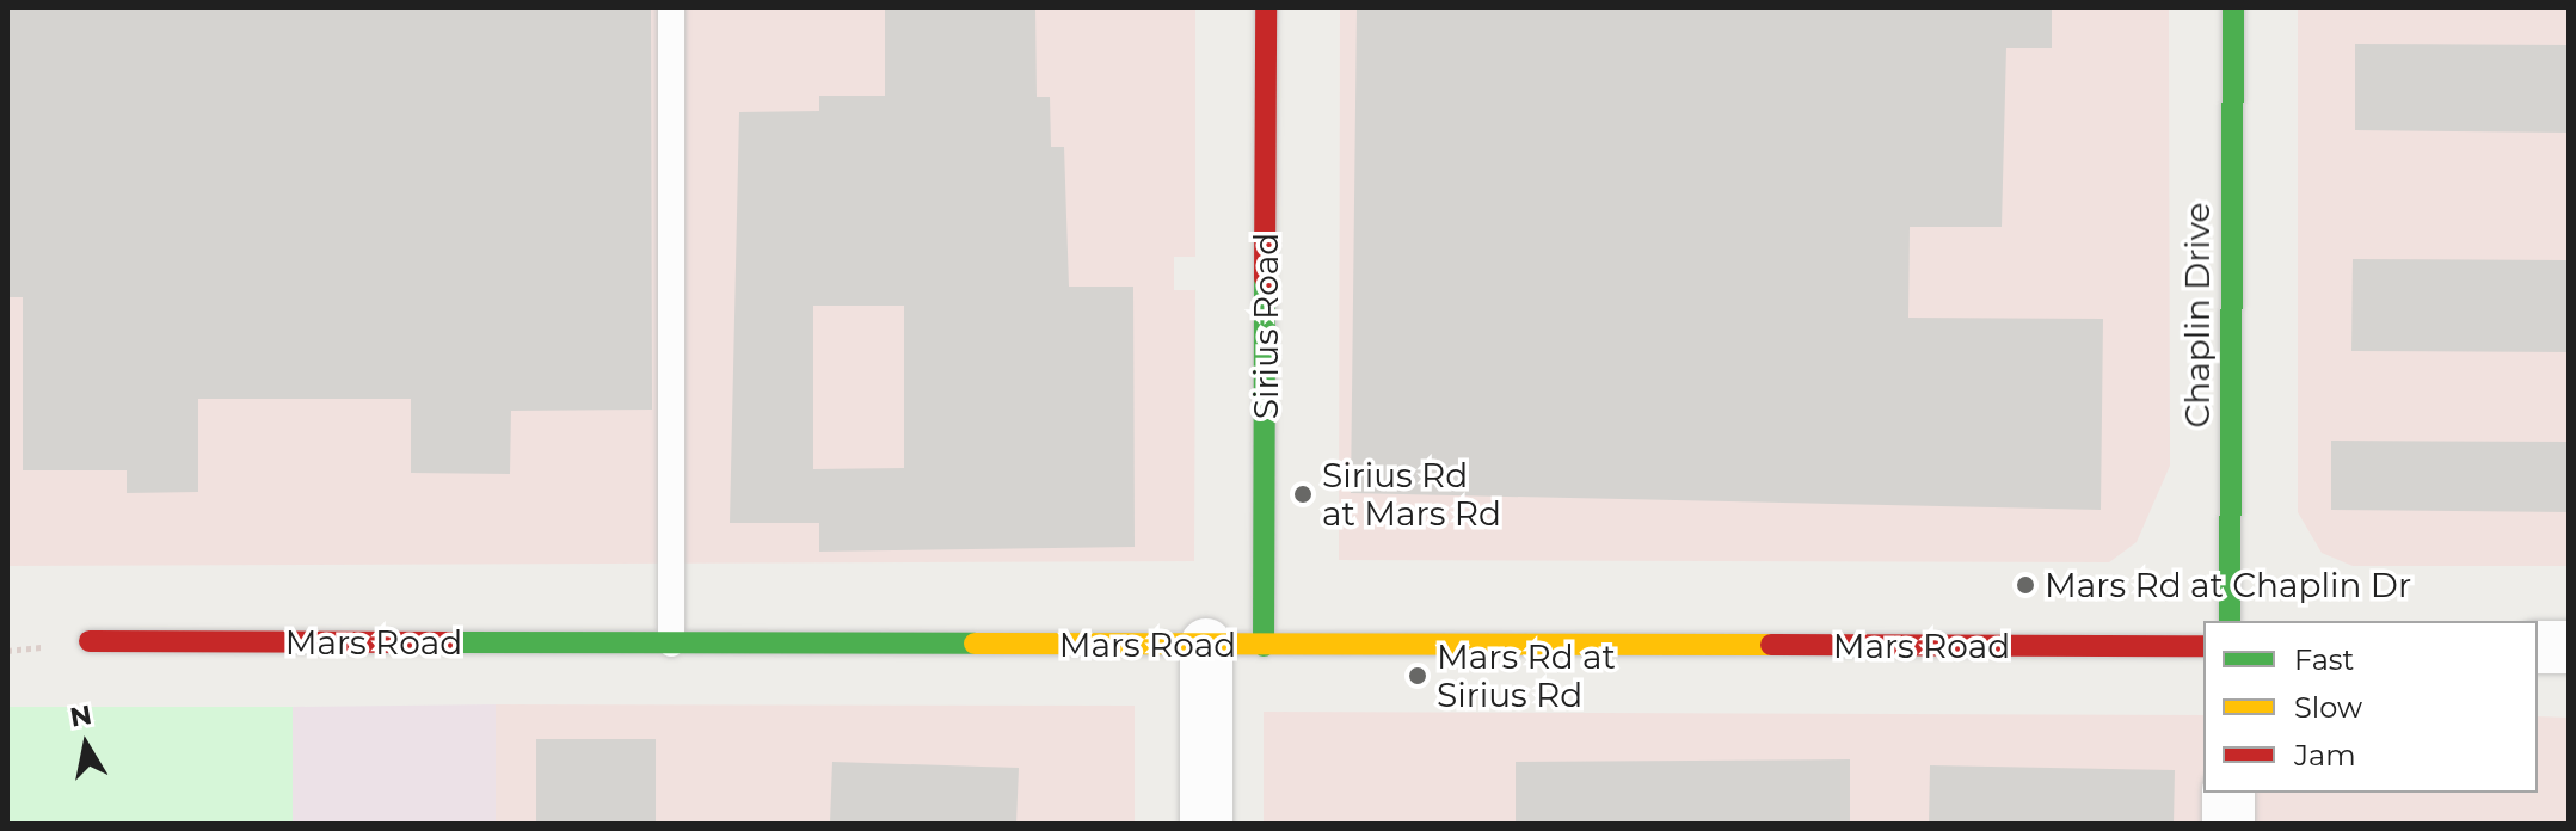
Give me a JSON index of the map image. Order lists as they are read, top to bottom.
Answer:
{
  "streets": {
    "street": ["Chaplin Drive", "Sirius Road", "Mars Road"]
  },
  "crossings": [
    ["Sirius Road", "Mars Road"]
  ],
  "places": ["Sirius Rd at Mars Rd", "Mars Rd at Chaplin Dr", "Mars Rd at Sirius Rd"],
  "legend": ["Fast", "Slow", "Jam"],
  "north": "top"
}
